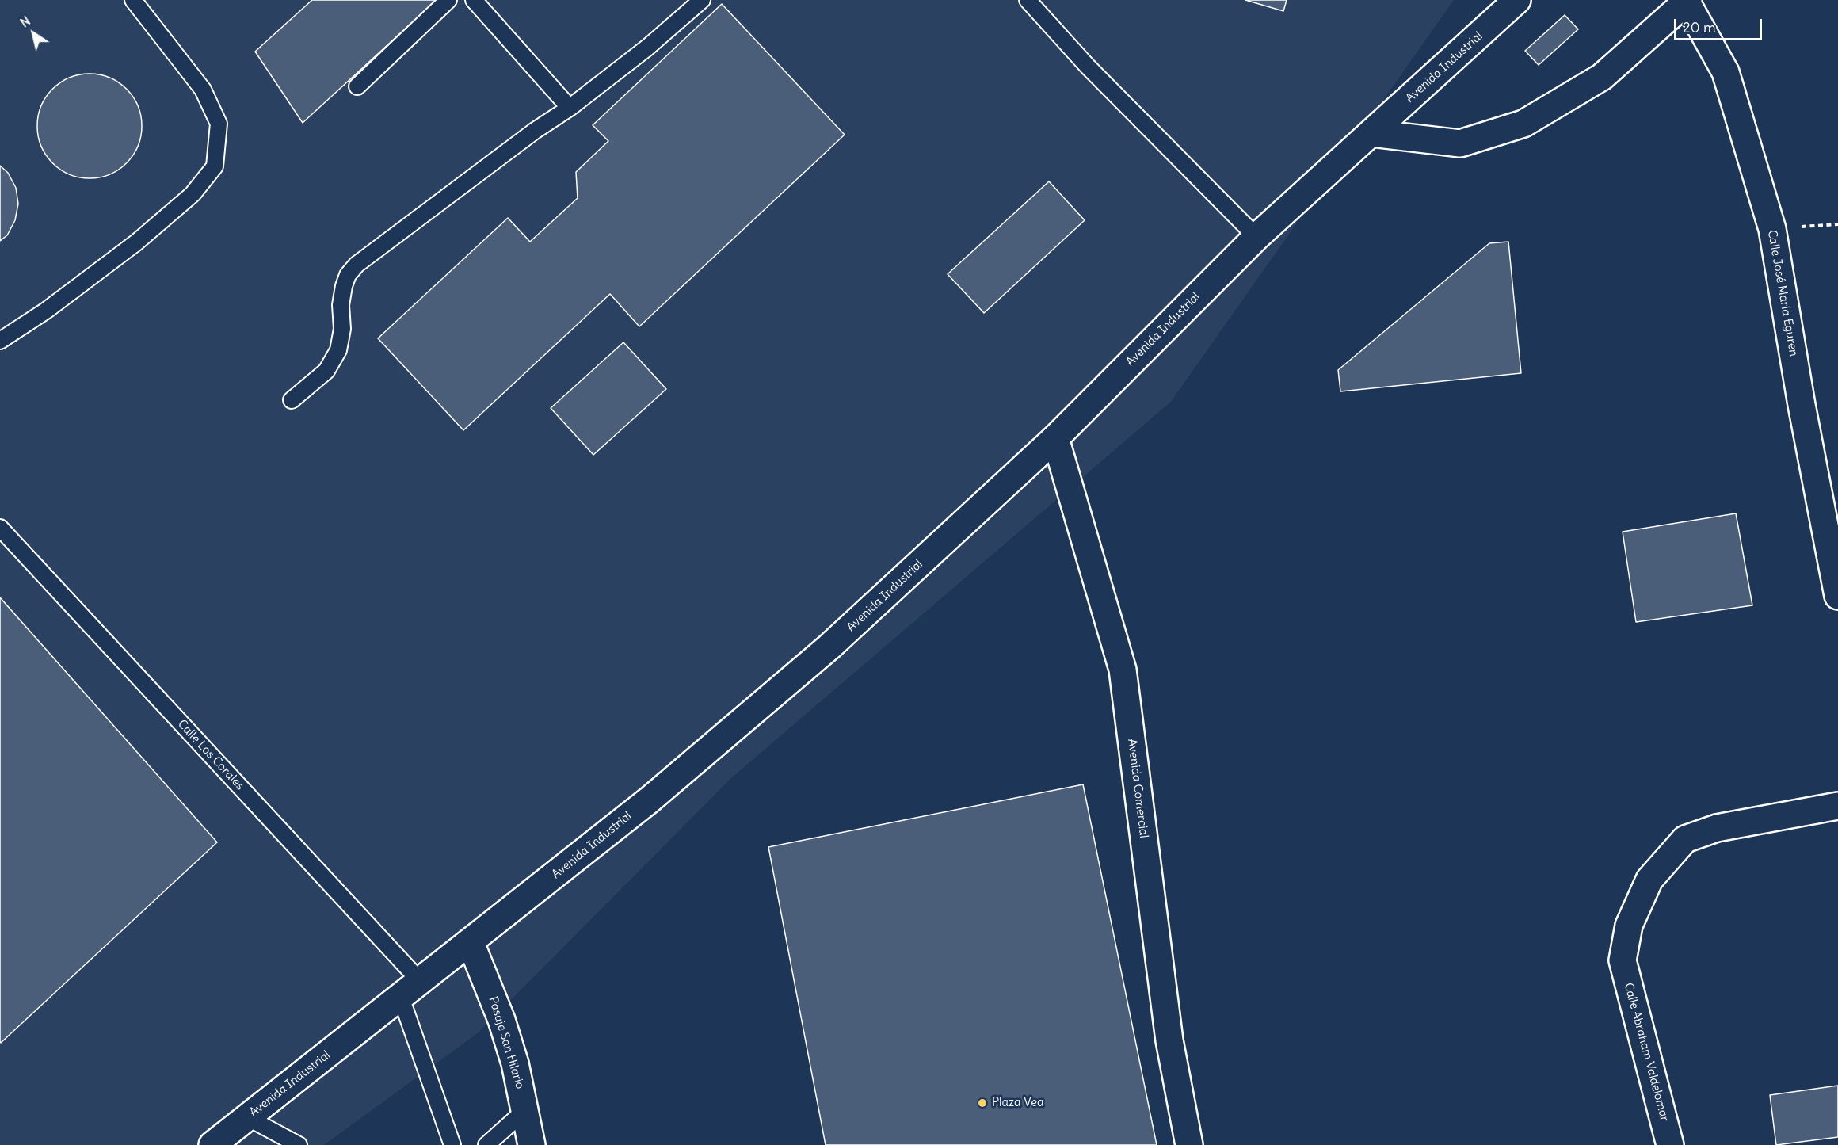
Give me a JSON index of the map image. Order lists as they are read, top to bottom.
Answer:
{
  "streets": {
    "street": [
      "Avenida Industrial",
      "Calle José María Eguren",
      "Avenida Comercial",
      "Pasaje San Hilario",
      "Calle Abraham Valdelomar"
    ],
    "lane": ["Calle Los Corales"]
  },
  "crossings": [
    ["Avenida Industrial", "Calle Los Corales"],
    ["Avenida Industrial", "Avenida Comercial"],
    ["Avenida Industrial", "Pasaje San Hilario"]
  ],
  "places": ["Plaza Vea"],
  "scale_bar": "20 m",
  "north": "top left"
}
